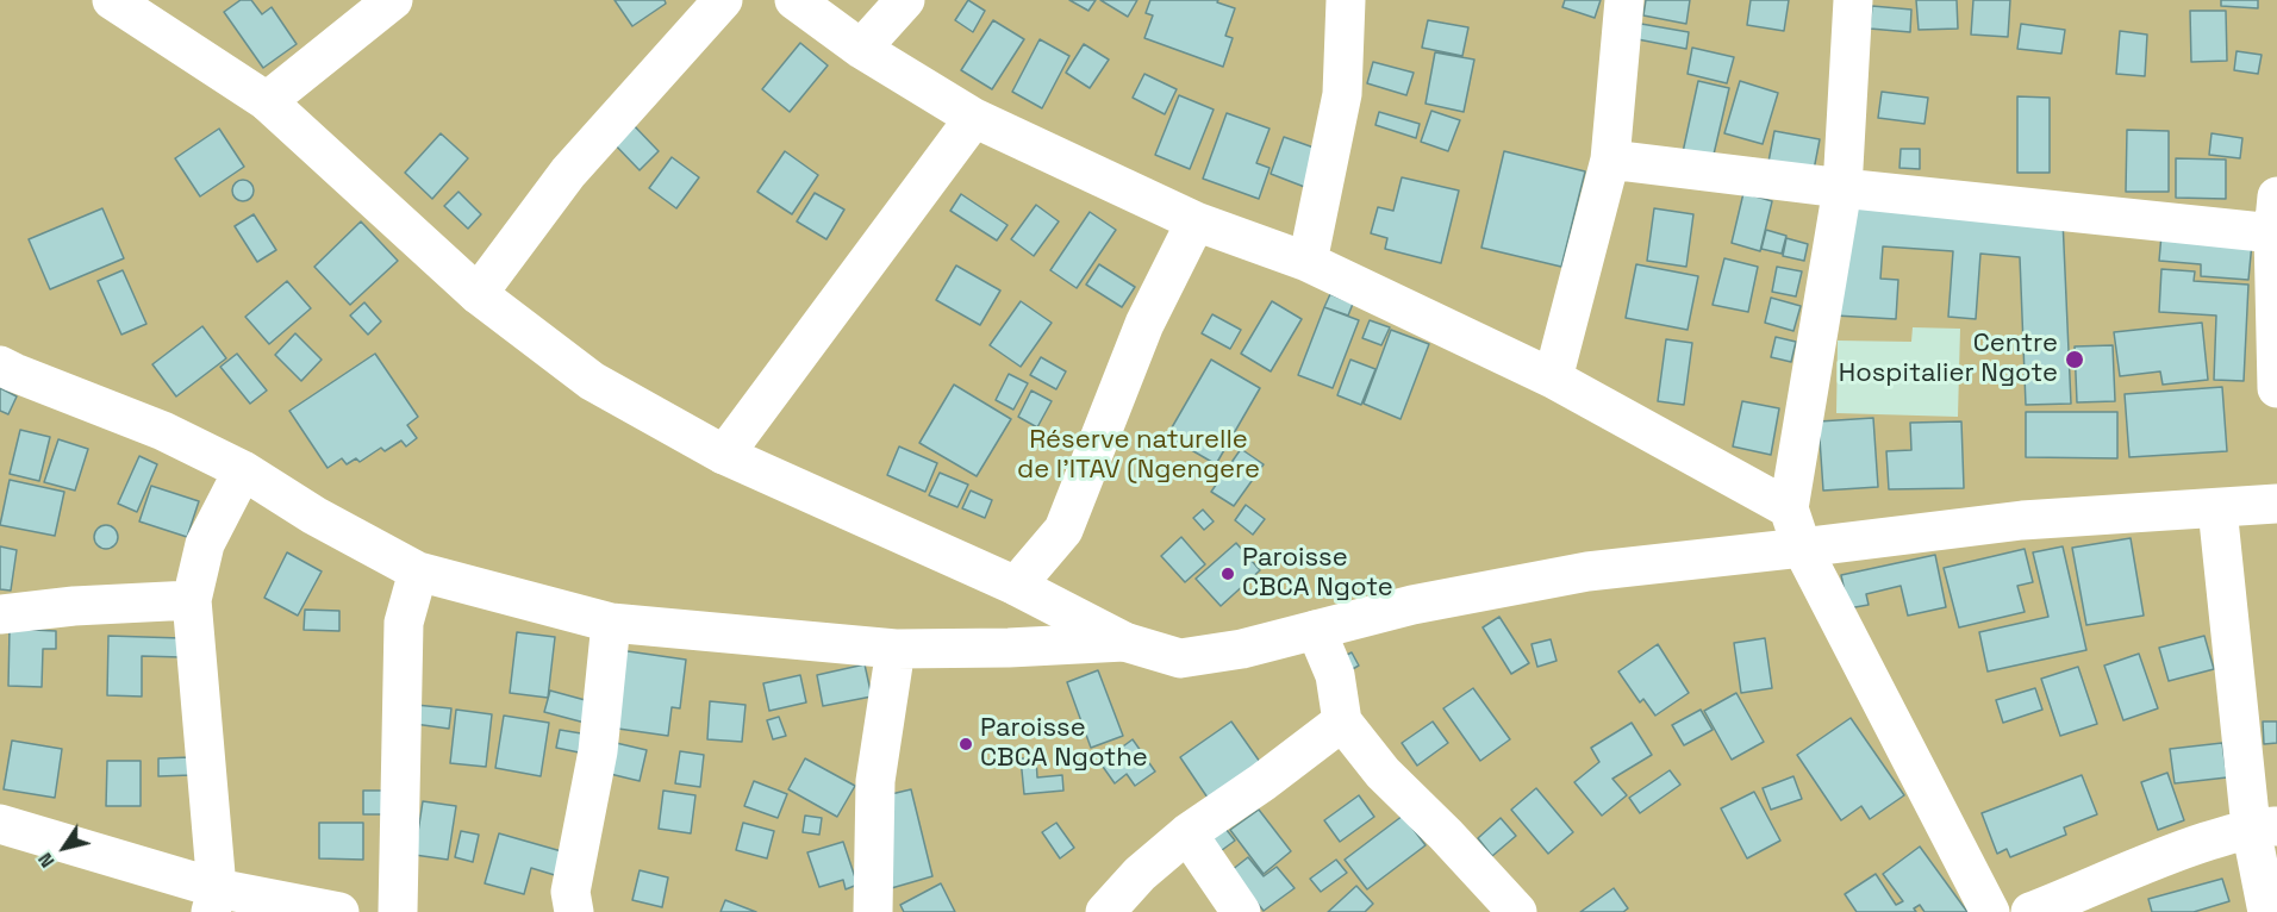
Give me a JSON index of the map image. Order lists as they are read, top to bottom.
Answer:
{
  "parks": ["Réserve naturelle de l'ITAV (Ngengere"],
  "places": ["Centre Hospitalier Ngote", "Paroisse CBCA Ngote", "Paroisse CBCA Ngothe"],
  "north": "bottom left"
}
